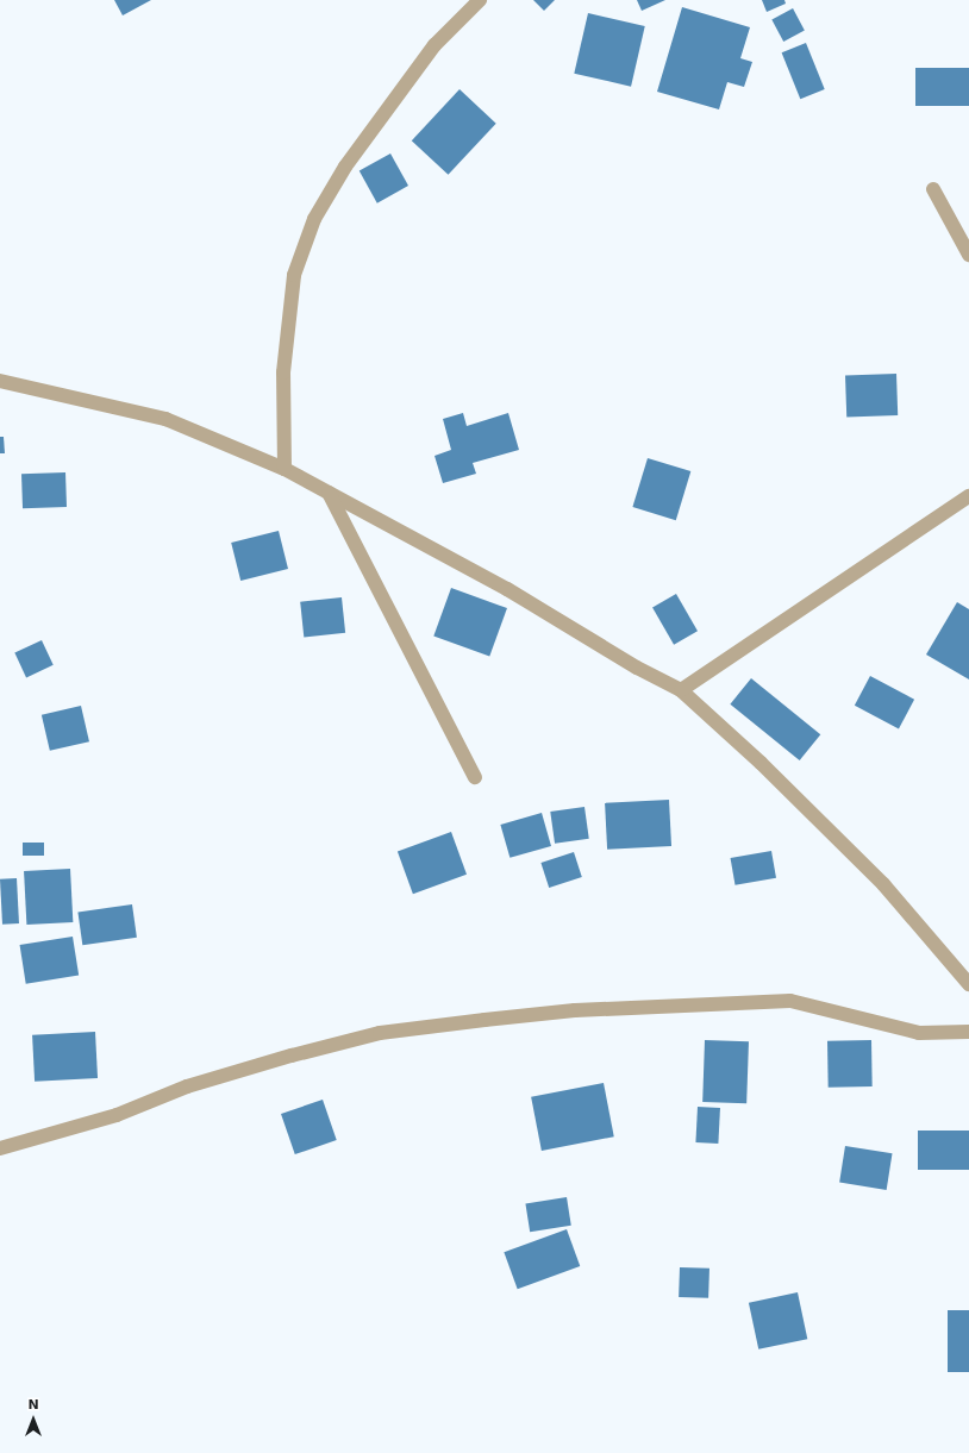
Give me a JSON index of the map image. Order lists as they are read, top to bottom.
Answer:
{
  "north": "top"
}
